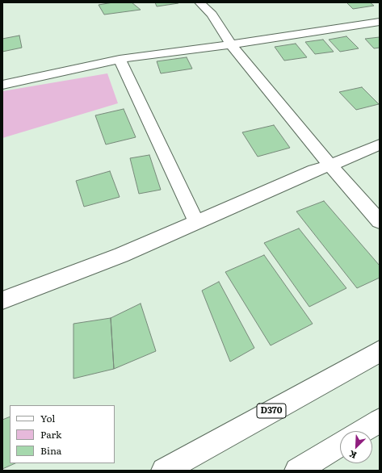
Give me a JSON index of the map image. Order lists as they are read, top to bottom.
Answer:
{
  "streets": {
    "main road": ["D370"]
  },
  "legend": ["Yol", "Park", "Bina"],
  "north": "bottom left"
}
